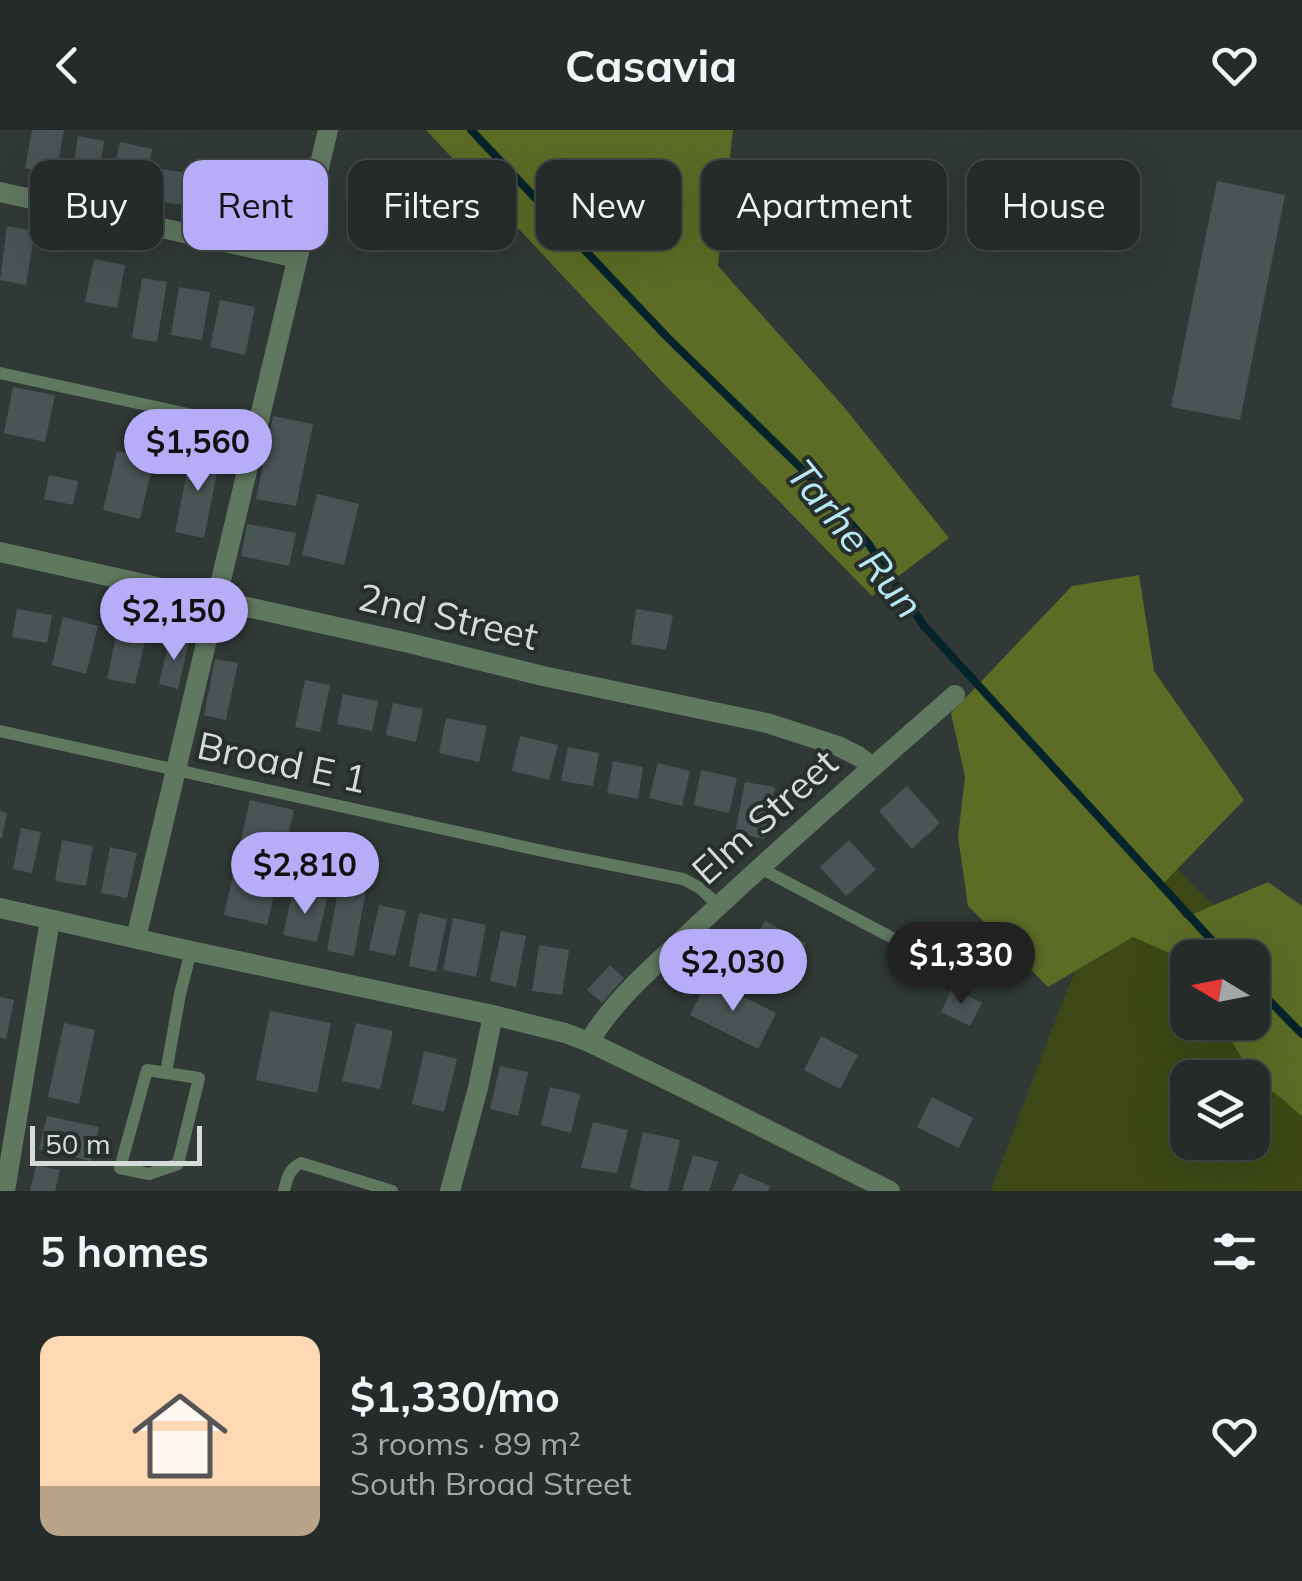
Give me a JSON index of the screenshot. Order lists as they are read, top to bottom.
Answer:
{
  "streets": {
    "street": ["2nd Street", "Elm Street"],
    "lane": ["Broad E 1"]
  },
  "crossings": [
    ["2nd Street", "Elm Street"],
    ["Broad E 1", "Elm Street"]
  ],
  "water": ["Tarhe Run"],
  "scale_bar": "50 m",
  "north": "left",
  "page": {
    "header": "Casavia",
    "chip": [
      "Buy",
      "Rent",
      "Filters",
      "New",
      "Apartment",
      "House"
    ],
    "price": [
      "$1,560",
      "$2,150",
      "$2,810",
      "$1,330",
      "$2,030"
    ],
    "scale": "50 m",
    "heading": "5 homes",
    "list": [
      {
        "name": "$1,330/mo",
        "note": "3 rooms · 89 m² · South Broad Street"
      }
    ]
  }
}
